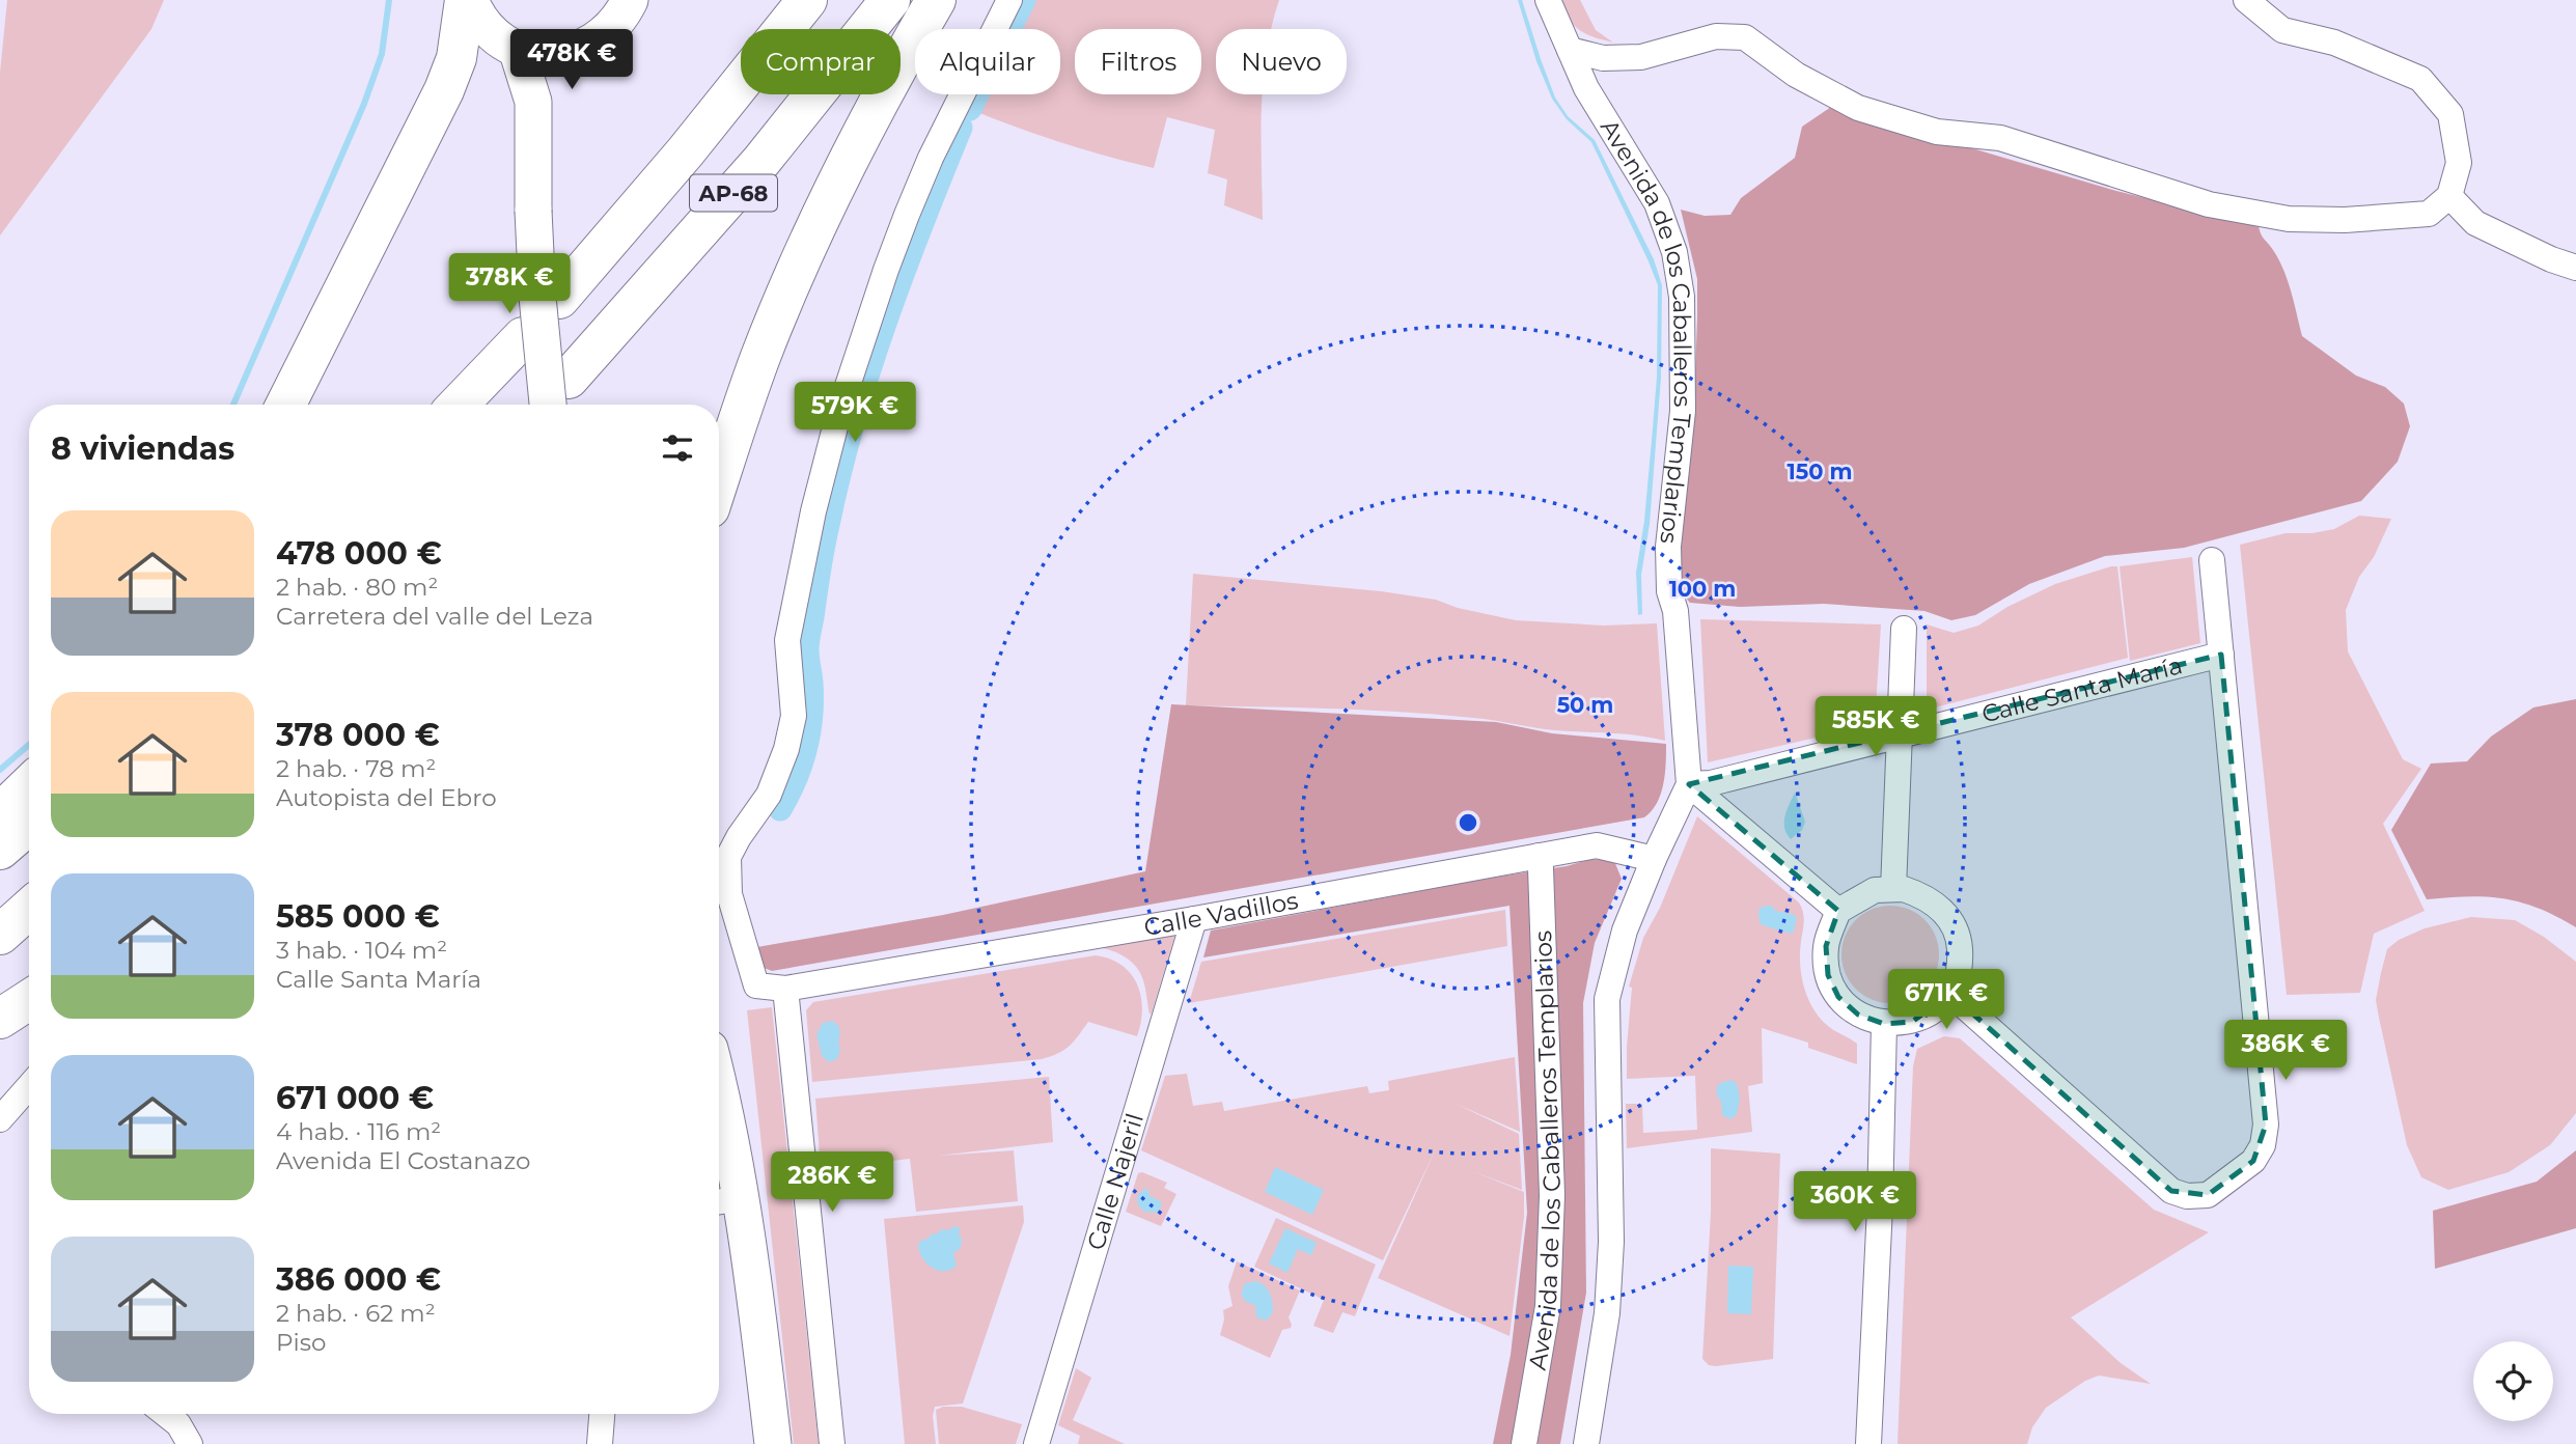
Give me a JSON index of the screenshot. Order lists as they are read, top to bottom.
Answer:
{
  "streets": {
    "highway": ["AP-68"],
    "street": [
      "Avenida de los Caballeros Templarios",
      "Calle Santa María",
      "Calle Vadillos",
      "Calle Najeril"
    ]
  },
  "crossings": [
    ["Avenida de los Caballeros Templarios", "Calle Santa María"],
    ["Avenida de los Caballeros Templarios", "Calle Vadillos"],
    ["Calle Vadillos", "Calle Najeril"]
  ],
  "page": {
    "price": [
      "478K €",
      "378K €",
      "579K €",
      "585K €",
      "671K €",
      "386K €",
      "286K €",
      "360K €"
    ],
    "chip": [
      "Comprar",
      "Alquilar",
      "Filtros",
      "Nuevo"
    ],
    "heading": "8 viviendas",
    "list": [
      {
        "name": "478 000 €",
        "note": "2 hab. · 80 m² · Carretera del valle del Leza"
      },
      {
        "name": "378 000 €",
        "note": "2 hab. · 78 m² · Autopista del Ebro"
      },
      {
        "name": "585 000 €",
        "note": "3 hab. · 104 m² · Calle Santa María"
      },
      {
        "name": "671 000 €",
        "note": "4 hab. · 116 m² · Avenida El Costanazo"
      },
      {
        "name": "386 000 €",
        "note": "2 hab. · 62 m² · Piso"
      }
    ]
  },
  "rings": ["150 m", "100 m", "50 m"]
}
